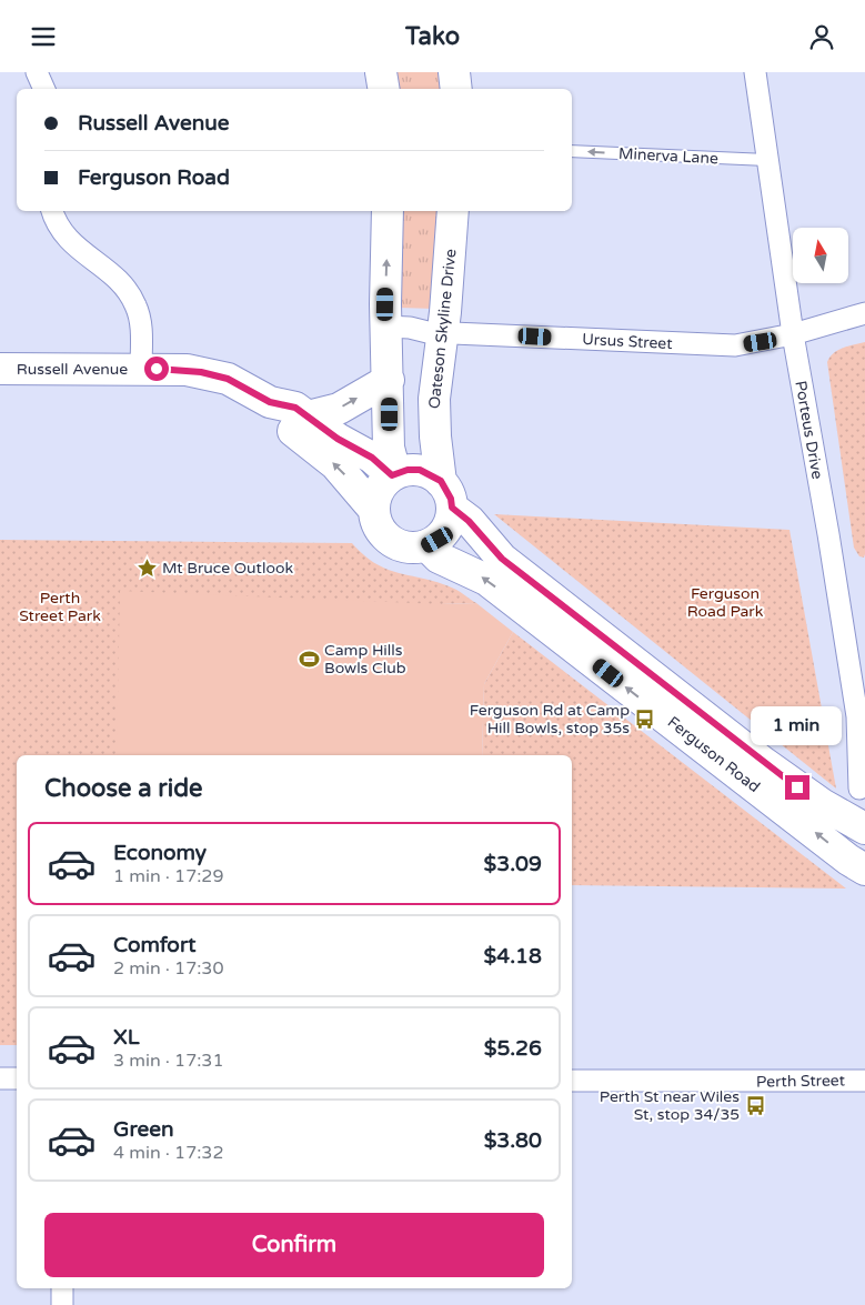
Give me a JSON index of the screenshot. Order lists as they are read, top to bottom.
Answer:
{
  "streets": {
    "main road": ["Oateson Skyline Drive", "Russell Avenue", "Ferguson Road"],
    "street": ["Ursus Street", "Porteus Drive", "Perth Street"],
    "lane": ["Minerva Lane"]
  },
  "crossings": [
    ["Minerva Lane", "Porteus Drive"],
    ["Oateson Skyline Drive", "Ursus Street"],
    ["Oateson Skyline Drive", "Ferguson Road"],
    ["Ursus Street", "Porteus Drive"]
  ],
  "one_way": ["Minerva Lane"],
  "parks": ["Ferguson Road Park", "Perth Street Park"],
  "places": {
    "place": ["Mt Bruce Outlook"],
    "sports": ["Camp Hills Bowls Club"],
    "bus stop": ["Ferguson Rd at Camp Hill Bowls, stop 35s", "Perth St near Wiles St, stop 34/35"]
  },
  "north": "top",
  "page": {
    "header": "Tako",
    "banner": ["Russell Avenue", "Ferguson Road"],
    "bubble": "1 min",
    "heading": "Choose a ride",
    "list": [
      {
        "name": "Economy",
        "note": "1 min · 17:29",
        "value": "$3.09"
      },
      {
        "name": "Comfort",
        "note": "2 min · 17:30",
        "value": "$4.18"
      },
      {
        "name": "XL",
        "note": "3 min · 17:31",
        "value": "$5.26"
      },
      {
        "name": "Green",
        "note": "4 min · 17:32",
        "value": "$3.80"
      }
    ],
    "buttons": "Confirm"
  }
}
